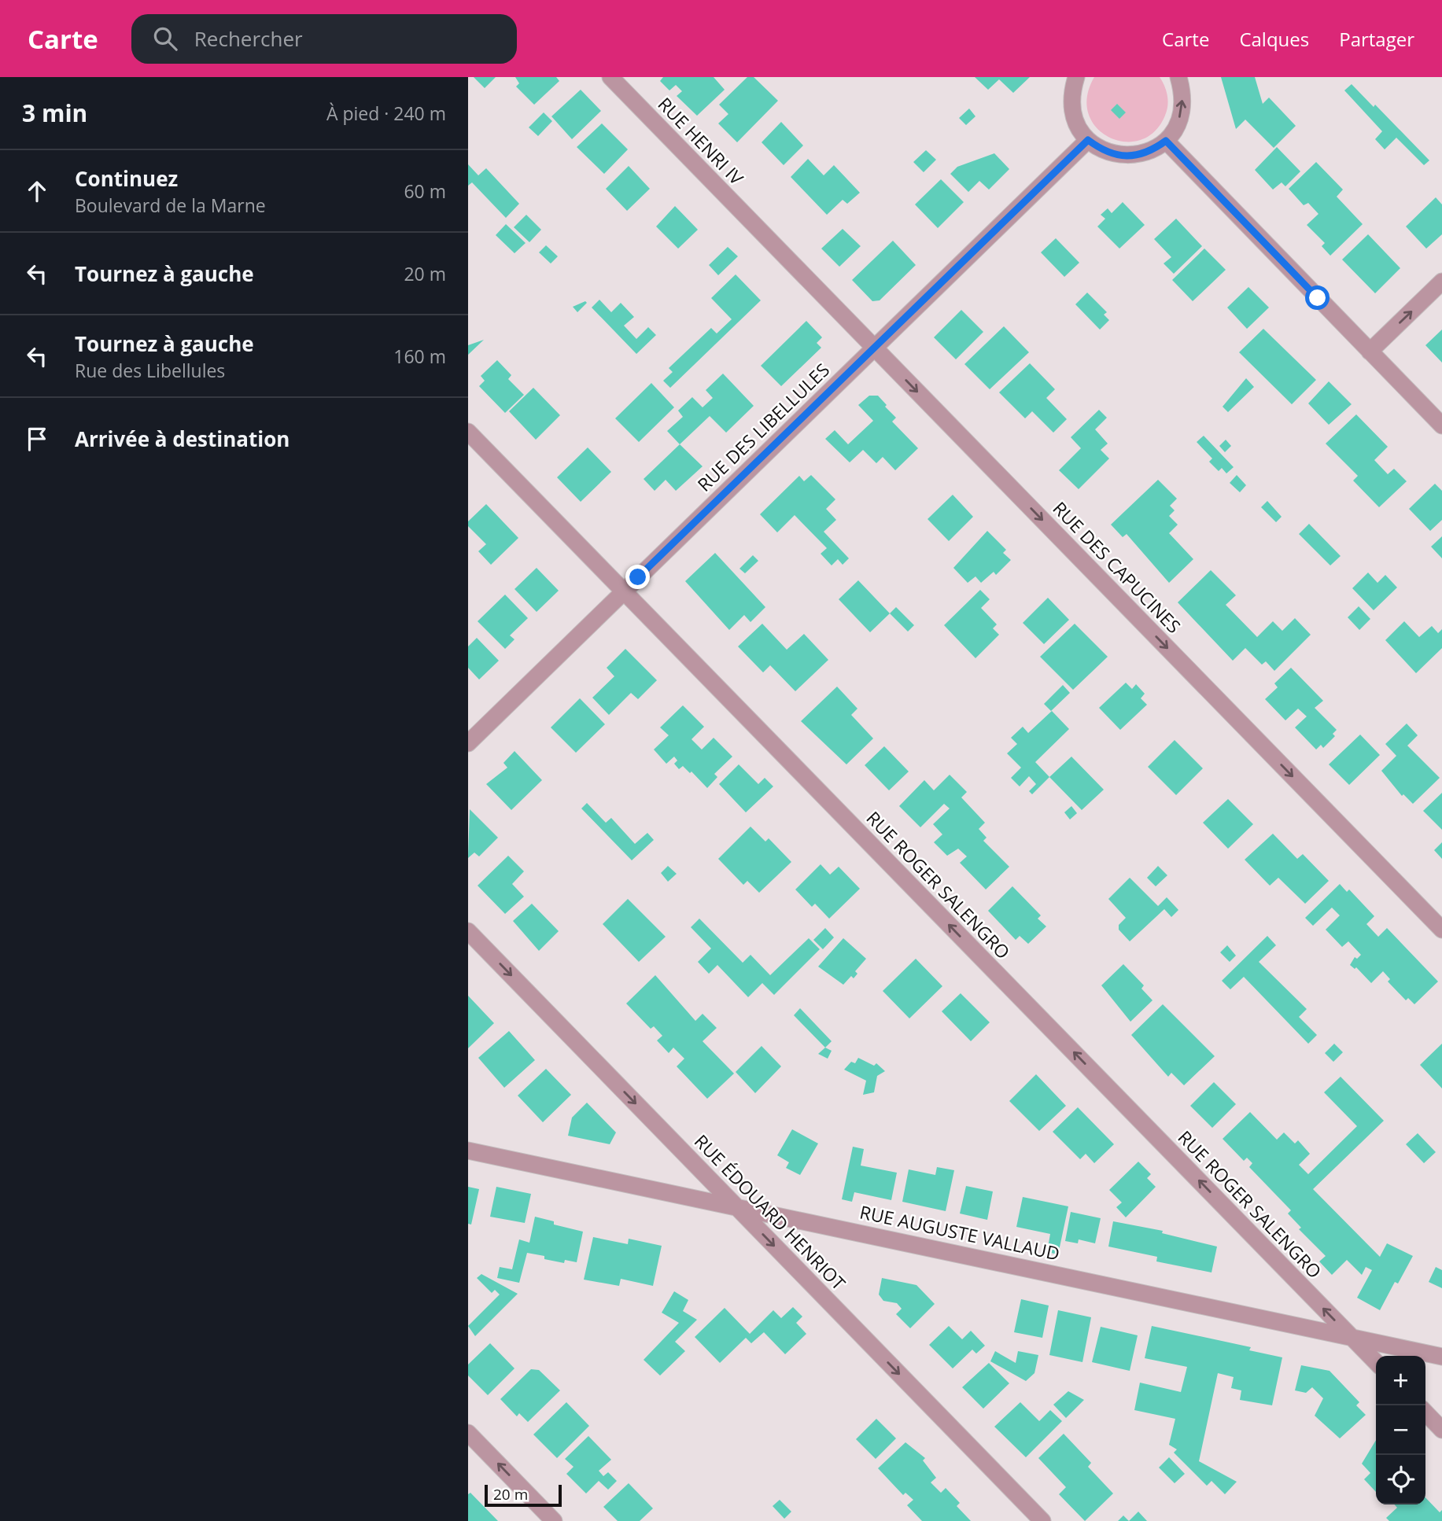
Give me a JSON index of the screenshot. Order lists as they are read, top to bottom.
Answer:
{
  "streets": {
    "street": [
      "RUE HENRI IV",
      "RUE DES LIBELLULES",
      "RUE DES CAPUCINES",
      "RUE ROGER SALENGRO",
      "RUE ÉDOUARD HENRIOT",
      "RUE AUGUSTE VALLAUD"
    ]
  },
  "crossings": [
    ["RUE HENRI IV", "RUE DES CAPUCINES"],
    ["RUE DES LIBELLULES", "RUE DES CAPUCINES"],
    ["RUE DES LIBELLULES", "RUE ROGER SALENGRO"],
    ["RUE ROGER SALENGRO", "RUE AUGUSTE VALLAUD"],
    ["RUE ÉDOUARD HENRIOT", "RUE AUGUSTE VALLAUD"]
  ],
  "one_way": ["RUE DES CAPUCINES", "RUE ROGER SALENGRO", "RUE ÉDOUARD HENRIOT"],
  "scale_bar": "20 m",
  "page": {
    "header": "Carte",
    "search": "Rechercher",
    "nav": ["Carte", "Calques", "Partager"],
    "heading": ["3 min", "À pied · 240 m"],
    "list": [
      ["Continuez", "Boulevard de la Marne", "60 m"],
      ["Tournez à gauche", "20 m"],
      ["Tournez à gauche", "Rue des Libellules", "160 m"],
      "Arrivée à destination"
    ],
    "map_buttons": ["+", "−"],
    "scale": "20 m"
  }
}
